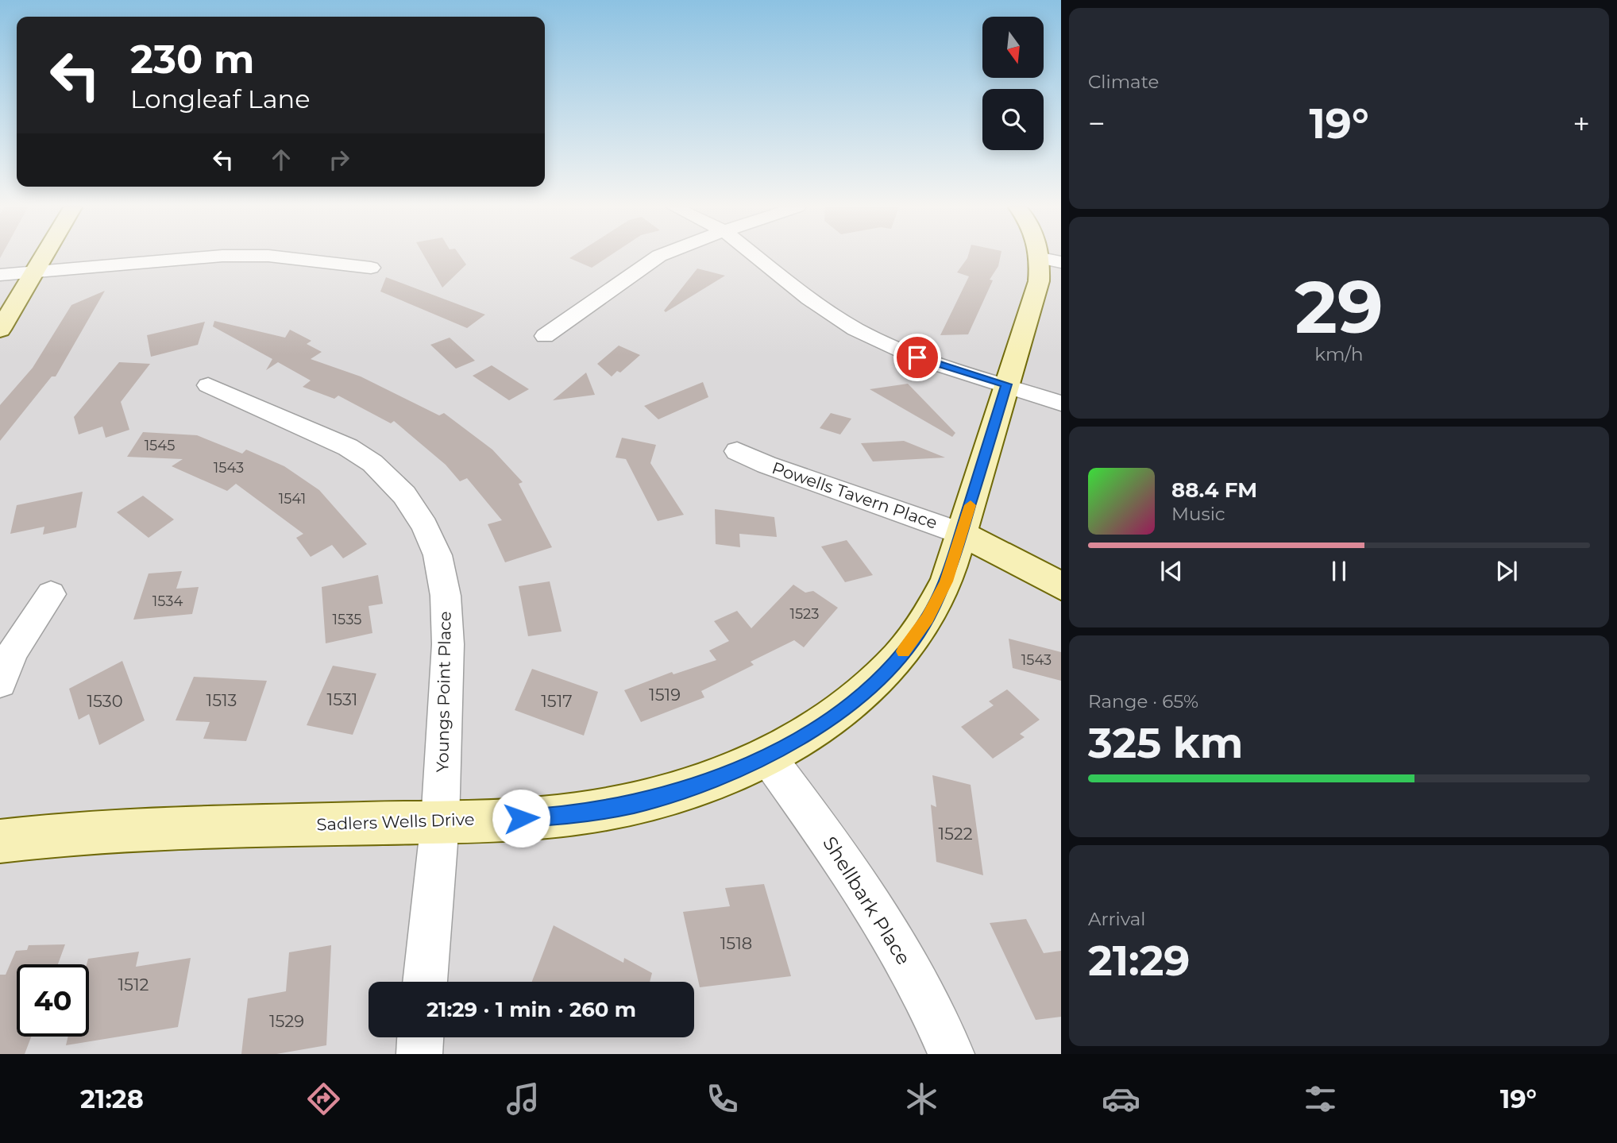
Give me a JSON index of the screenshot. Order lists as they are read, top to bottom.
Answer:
{
  "streets": {
    "street": [
      "Powells Tavern Place",
      "Youngs Point Place",
      "Sadlers Wells Drive",
      "Shellbark Place"
    ]
  },
  "crossings": [
    ["Powells Tavern Place", "Sadlers Wells Drive"],
    ["Youngs Point Place", "Sadlers Wells Drive"],
    ["Sadlers Wells Drive", "Shellbark Place"]
  ],
  "house_numbers": [
    "1545",
    "1543",
    "1541",
    "1534",
    "1523",
    "1535",
    "1543",
    "1519",
    "1531",
    "1513",
    "1530",
    "1517",
    "1522",
    "1518",
    "1512",
    "1529"
  ],
  "north": "bottom",
  "page": {
    "tile": [
      "Climate",
      ["29", "km/h"],
      ["Range · 65%", "325 km"],
      ["Arrival", "21:29"]
    ],
    "turn": ["230 m", "Longleaf Lane"],
    "heat": ["−", "19°", "+"],
    "song": ["88.4 FM", "Music"],
    "limit": "40",
    "trip": "21:29 · 1 min · 260 m",
    "tabs": ["21:28", "19°"]
  }
}
